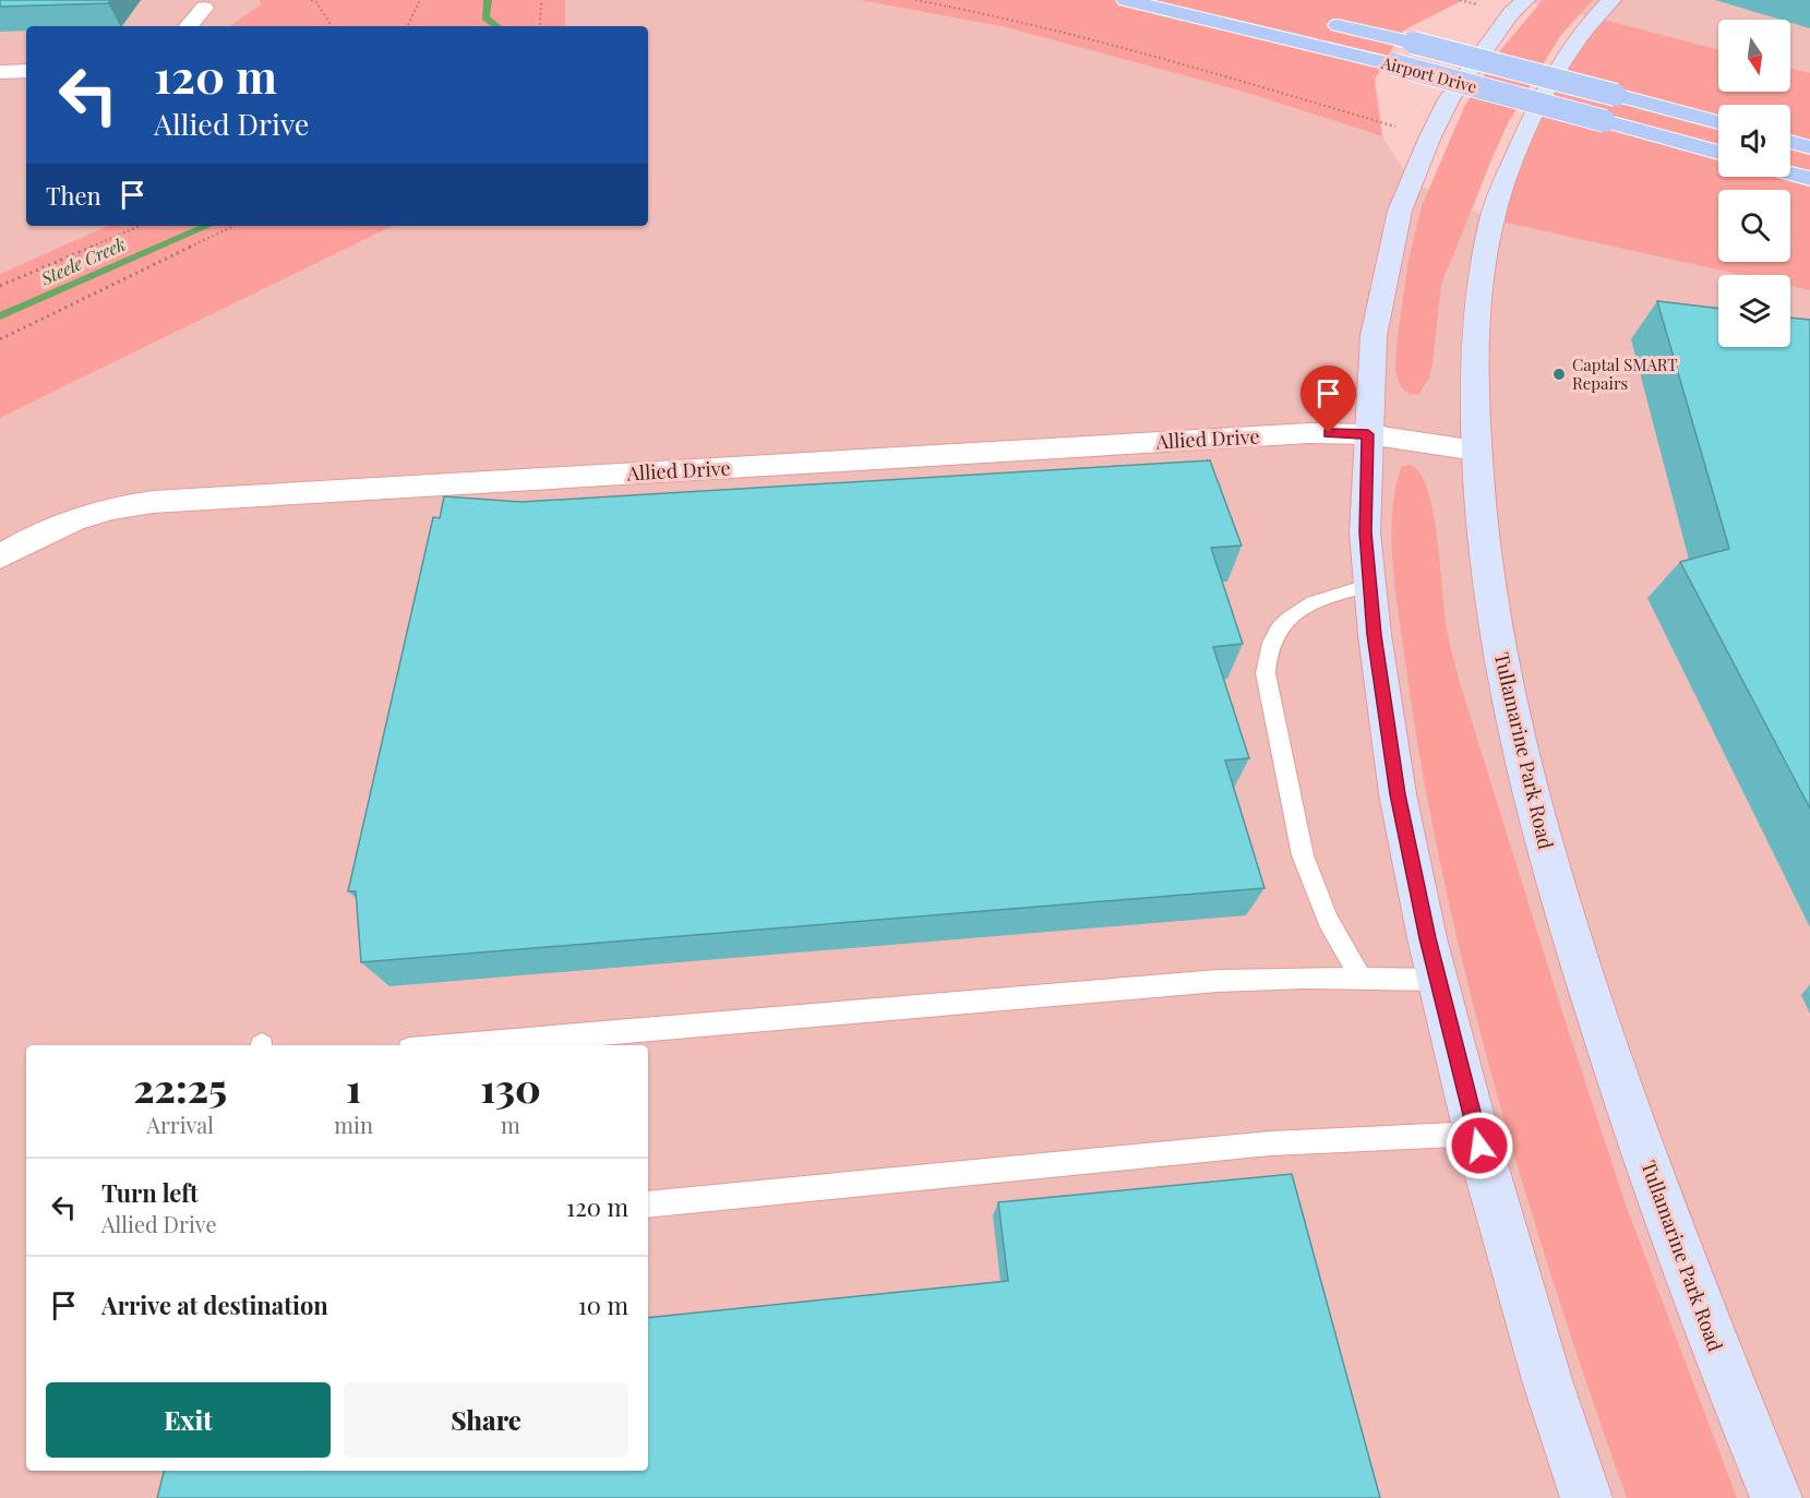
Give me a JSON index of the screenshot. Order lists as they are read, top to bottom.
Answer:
{
  "streets": {
    "main road": ["Airport Drive"],
    "street": ["Allied Drive", "Tullamarine Park Road"]
  },
  "crossings": [
    ["Allied Drive", "Tullamarine Park Road"]
  ],
  "water": ["Steele Creek"],
  "places": ["Captal SMART Repairs"],
  "north": "bottom",
  "page": {
    "turn": ["120 m", "Allied Drive"],
    "then": "Then",
    "eta": [
      "22:25",
      "Arrival",
      "1",
      "min",
      "130",
      "m"
    ],
    "list": [
      {
        "name": "Turn left",
        "note": "Allied Drive",
        "value": "120 m"
      },
      {
        "name": "Arrive at destination",
        "value": "10 m"
      }
    ],
    "buttons": ["Exit", "Share"]
  }
}
